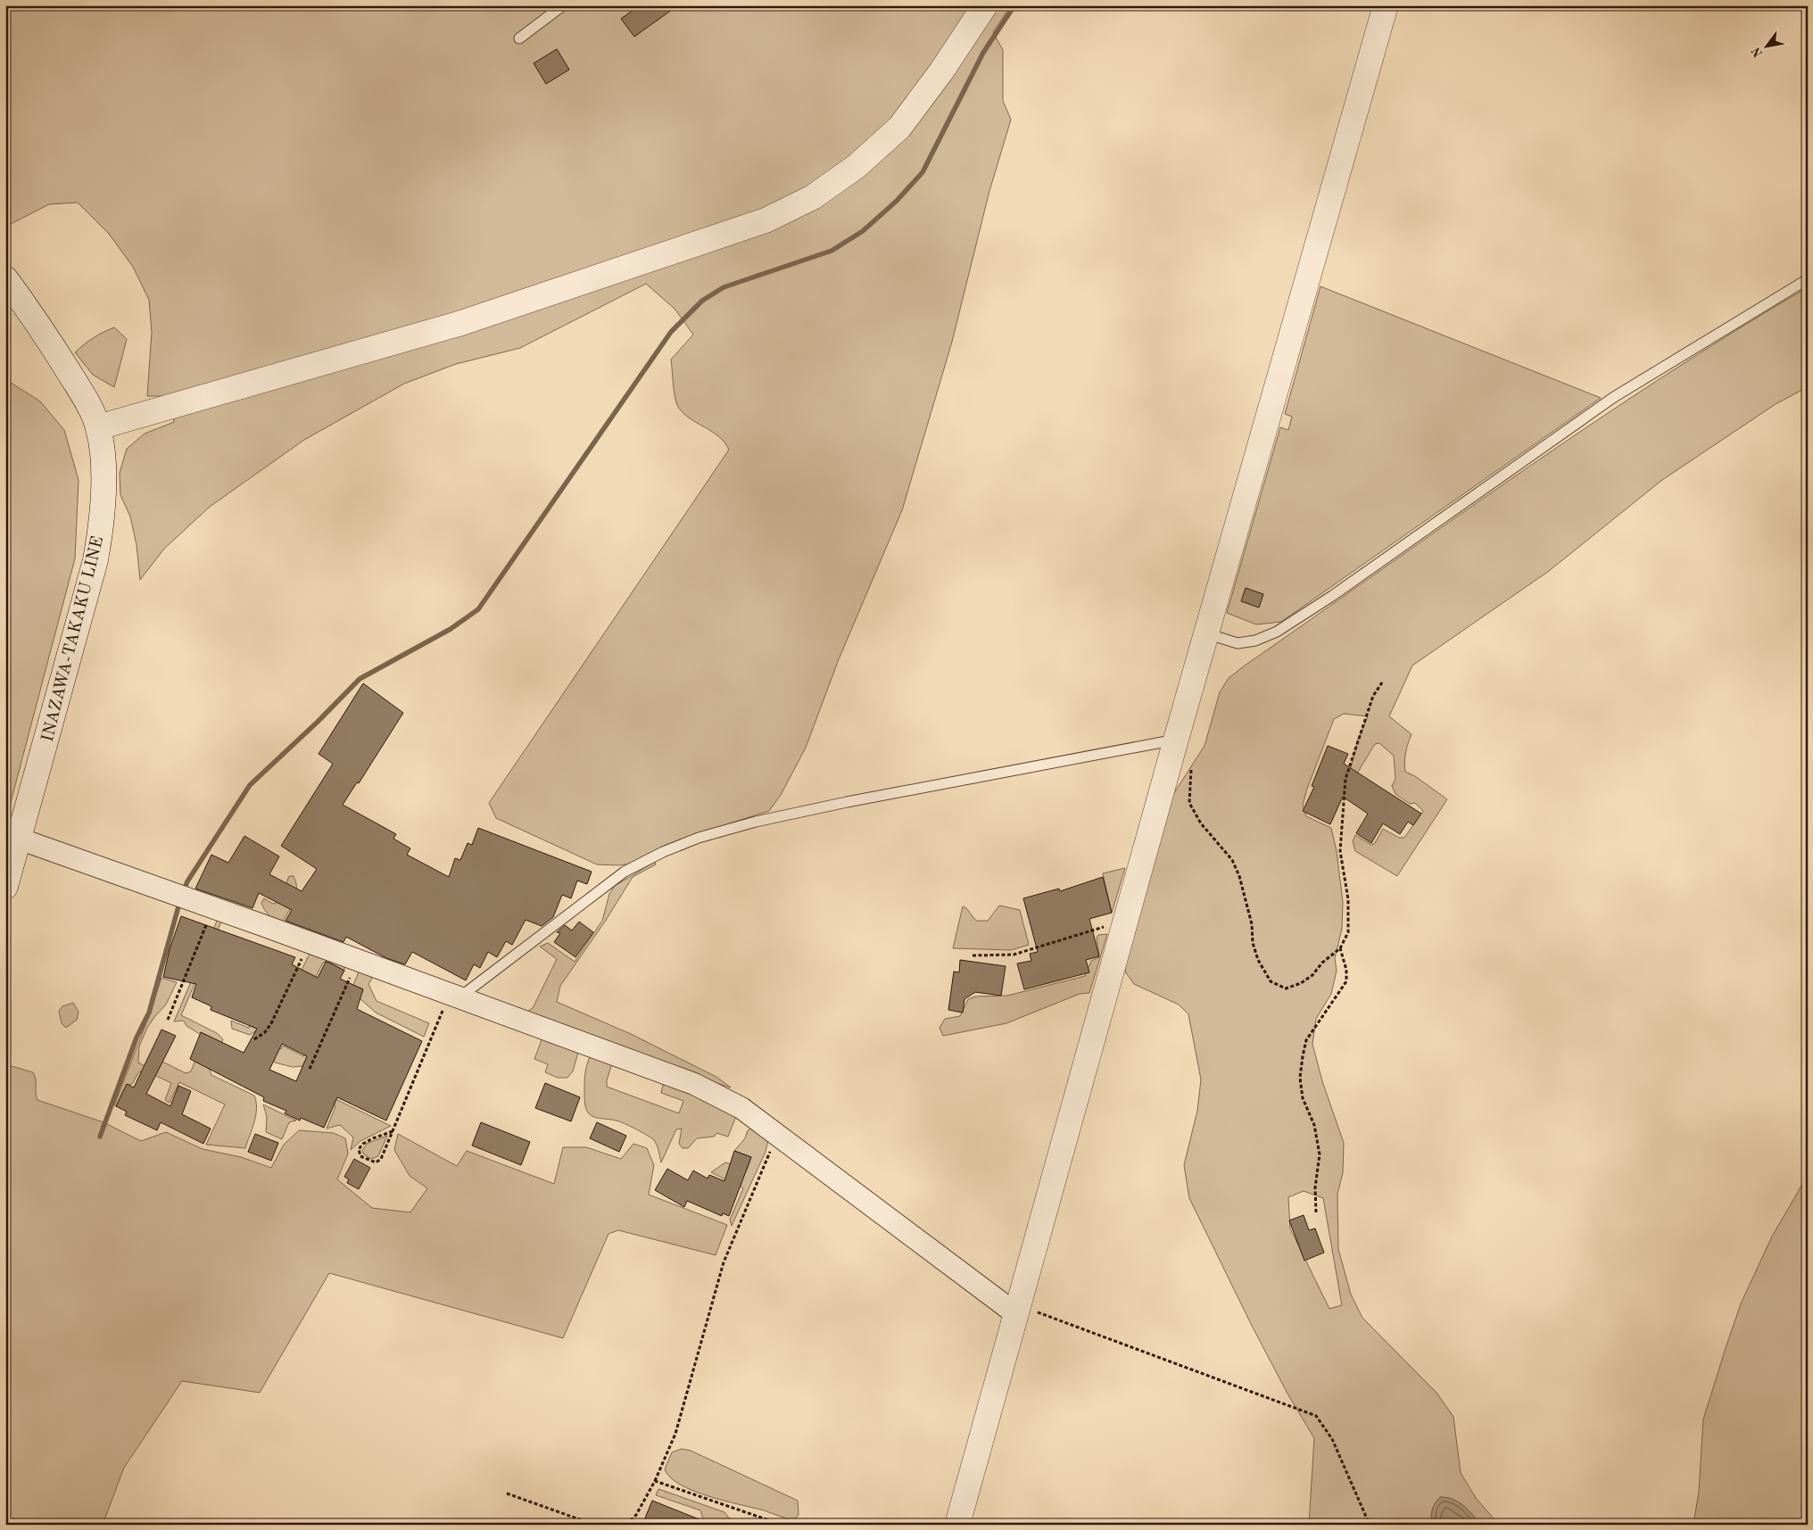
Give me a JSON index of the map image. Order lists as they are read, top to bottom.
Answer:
{
  "streets": {
    "street": ["INAZAWA-TAKAKU LINE"]
  },
  "north": "bottom left"
}
